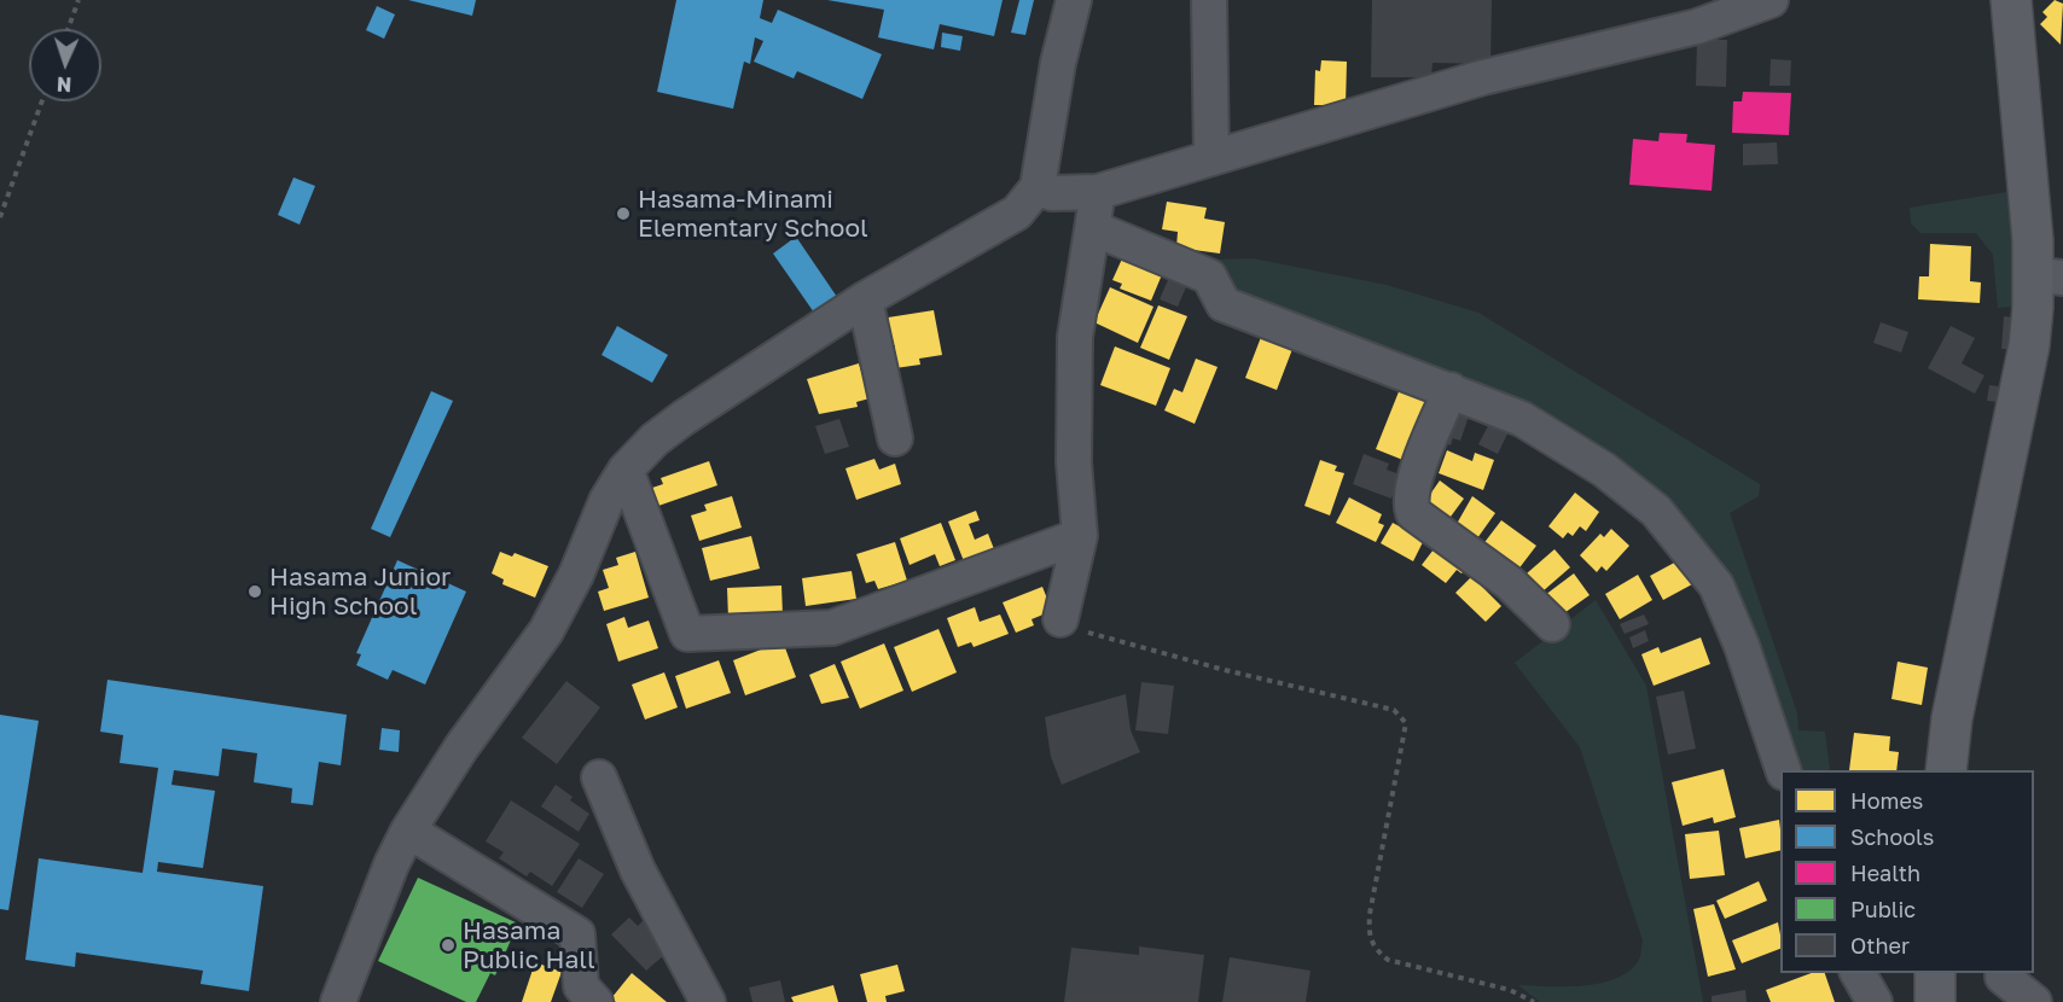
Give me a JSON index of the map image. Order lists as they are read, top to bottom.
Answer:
{
  "places": ["Hasama-Minami Elementary School", "Hasama Junior High School", "Hasama Public Hall"],
  "legend": [
    "Homes",
    "Schools",
    "Health",
    "Public",
    "Other"
  ],
  "north": "bottom"
}
